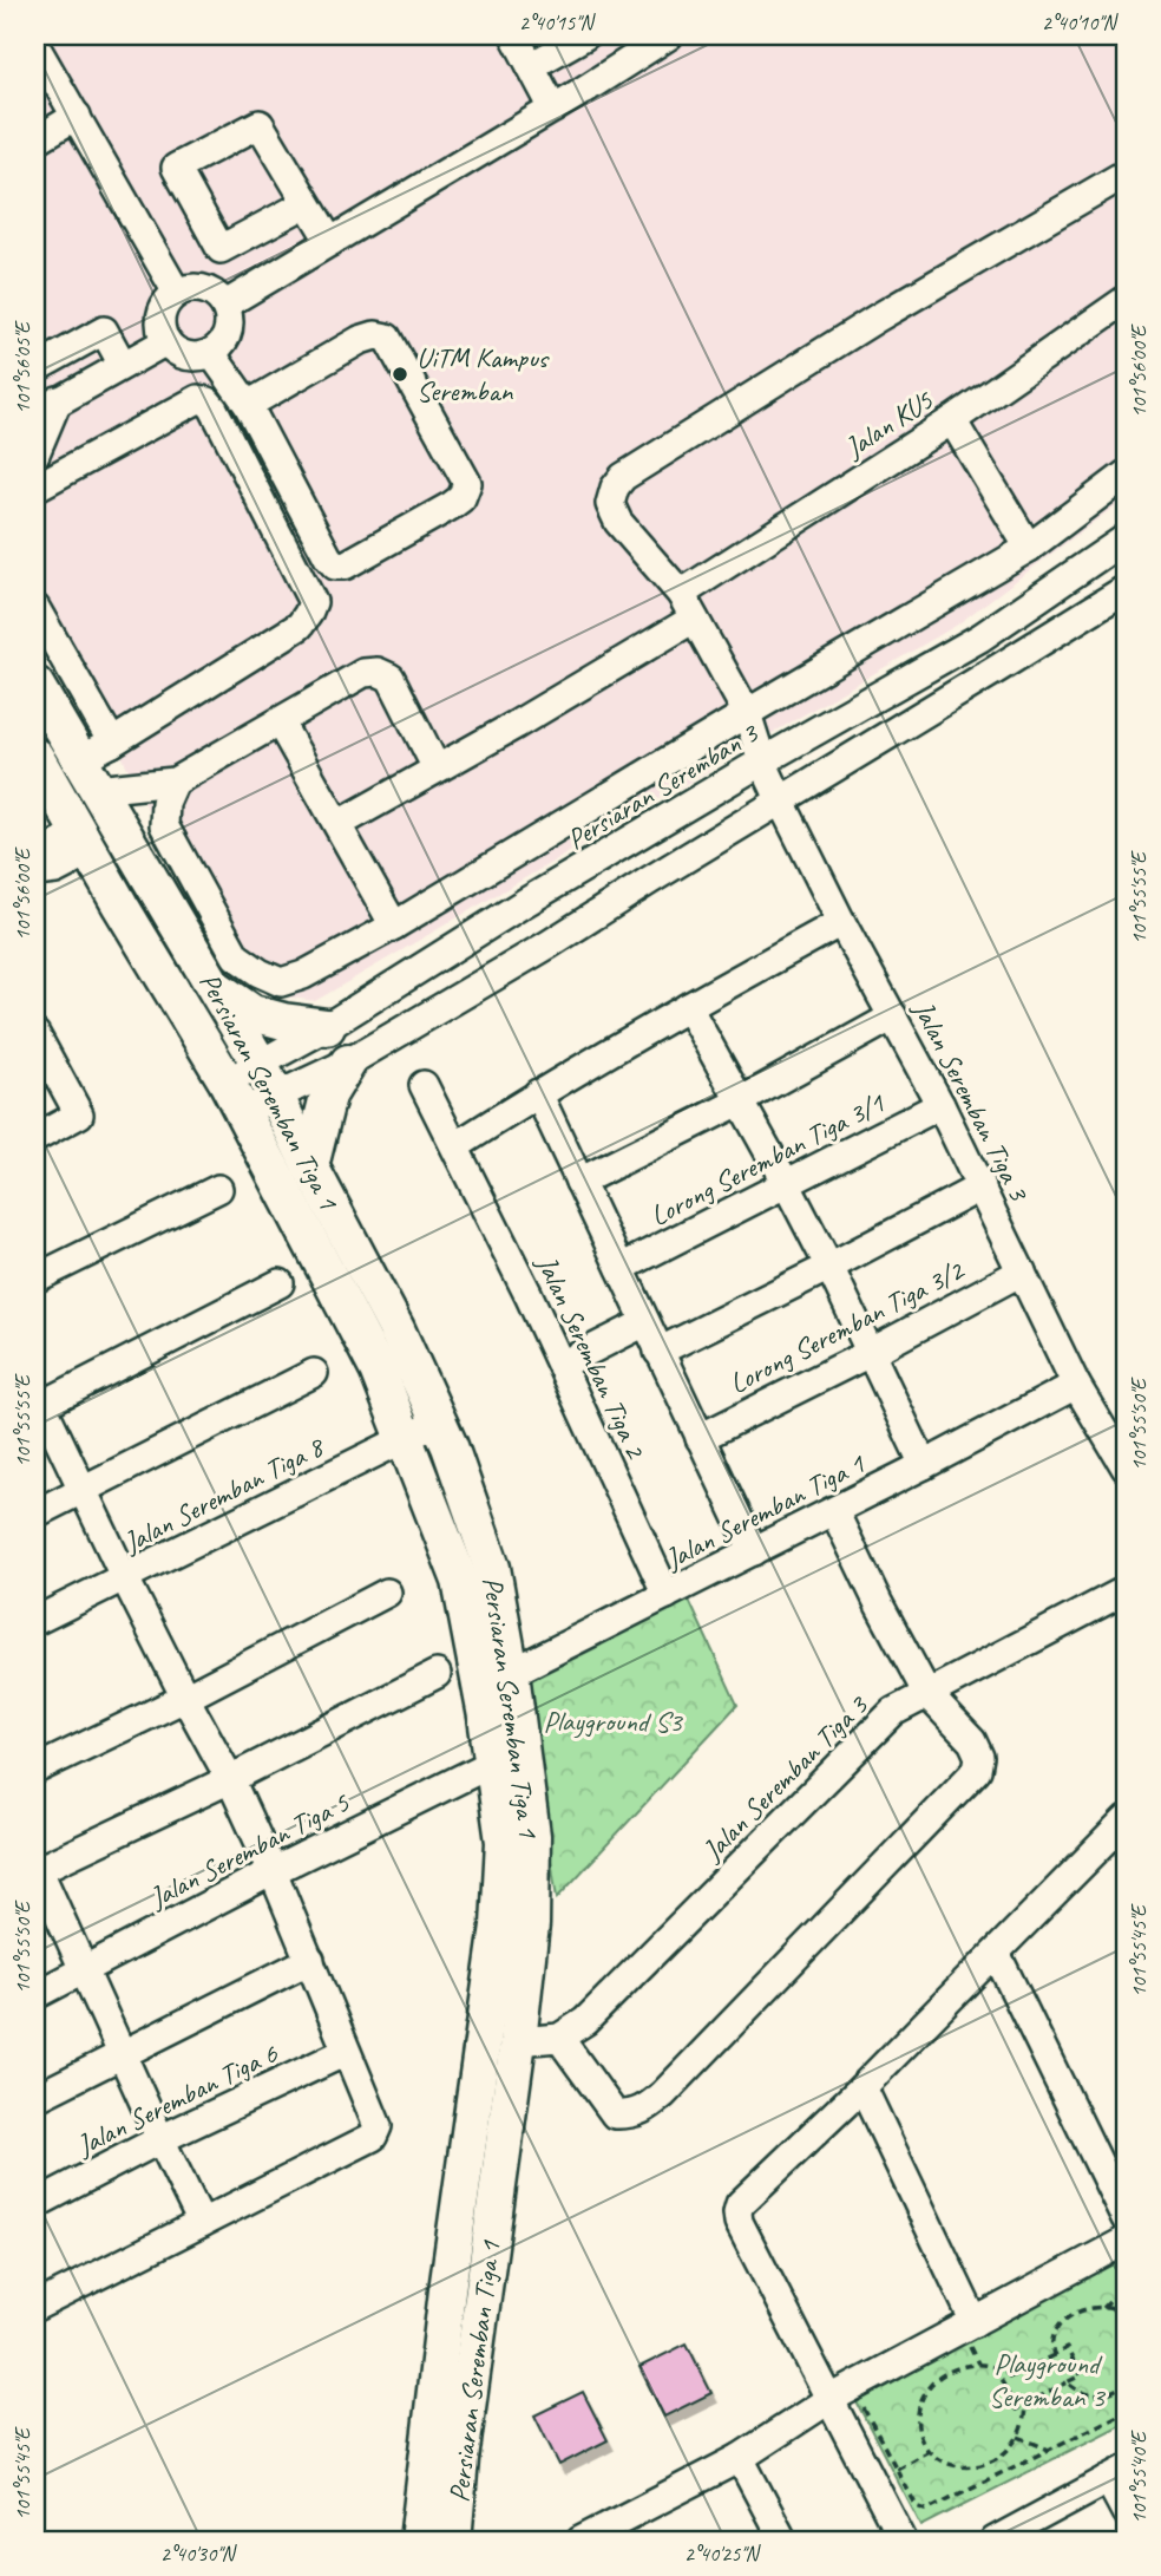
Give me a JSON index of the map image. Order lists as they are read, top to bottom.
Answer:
{
  "streets": {
    "main road": ["Persiaran Seremban Tiga 1"],
    "street": [
      "Jalan KU5",
      "Persiaran Seremban 3",
      "Jalan Seremban Tiga 3",
      "Lorong Seremban Tiga 3/1",
      "Lorong Seremban Tiga 3/2",
      "Jalan Seremban Tiga 2",
      "Jalan Seremban Tiga 8",
      "Jalan Seremban Tiga 1",
      "Jalan Seremban Tiga 5",
      "Jalan Seremban Tiga 6"
    ]
  },
  "crossings": [
    ["Jalan KU5", "Jalan Seremban Tiga 3"],
    ["Persiaran Seremban 3", "Persiaran Seremban Tiga 1"],
    ["Persiaran Seremban 3", "Jalan Seremban Tiga 3"],
    ["Persiaran Seremban Tiga 1", "Jalan Seremban Tiga 8"],
    ["Persiaran Seremban Tiga 1", "Jalan Seremban Tiga 1"],
    ["Persiaran Seremban Tiga 1", "Jalan Seremban Tiga 5"],
    ["Jalan Seremban Tiga 3", "Lorong Seremban Tiga 3/1"],
    ["Jalan Seremban Tiga 3", "Lorong Seremban Tiga 3/2"],
    ["Jalan Seremban Tiga 3", "Jalan Seremban Tiga 1"],
    ["Jalan Seremban Tiga 2", "Jalan Seremban Tiga 1"]
  ],
  "parks": ["Playground S3", "Playground Seremban 3"],
  "places": ["UiTM Kampus Seremban"],
  "coordinates": [
    "2°40'15\"N",
    "2°40'10\"N",
    "101°56'05\"E",
    "101°56'00\"E",
    "101°55'55\"E",
    "101°55'50\"E",
    "101°55'45\"E",
    "101°55'40\"E",
    "2°40'30\"N",
    "2°40'25\"N"
  ]
}
